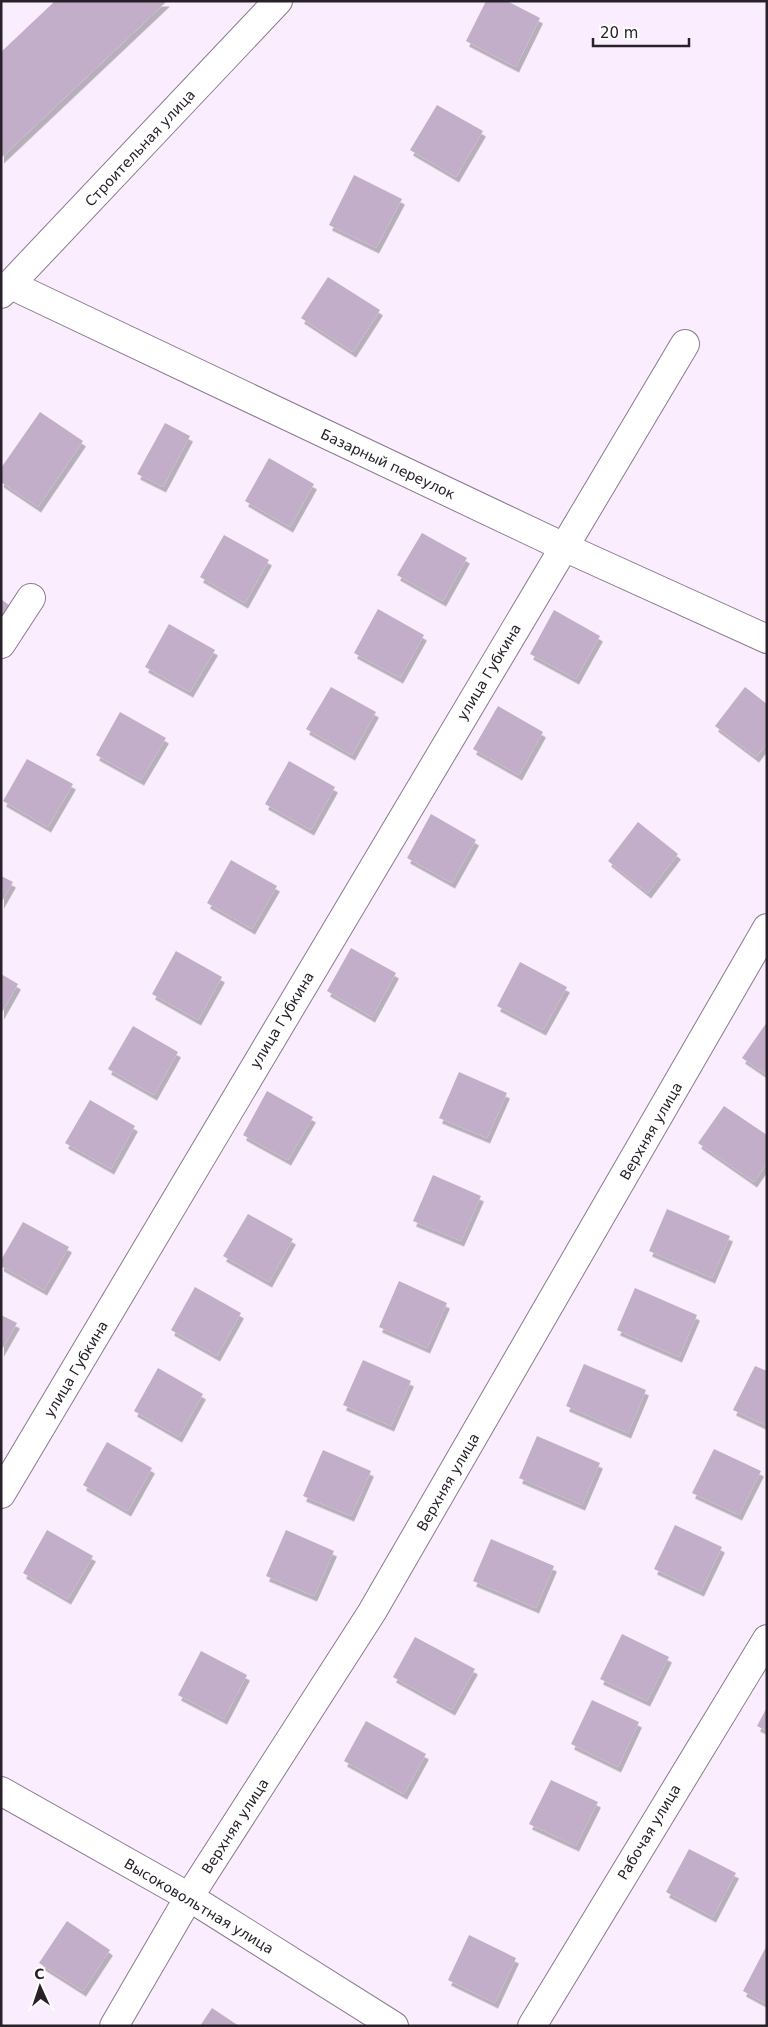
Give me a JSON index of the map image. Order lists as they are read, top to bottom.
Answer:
{
  "streets": {
    "street": [
      "Строительная улица",
      "Базарный переулок",
      "улица Губкина",
      "Верхняя улица",
      "Рабочая улица",
      "Высоковольтная улица"
    ]
  },
  "crossings": [
    ["Строительная улица", "Базарный переулок"],
    ["Базарный переулок", "улица Губкина"],
    ["Верхняя улица", "Высоковольтная улица"]
  ],
  "scale_bar": "20 m",
  "north": "top"
}
